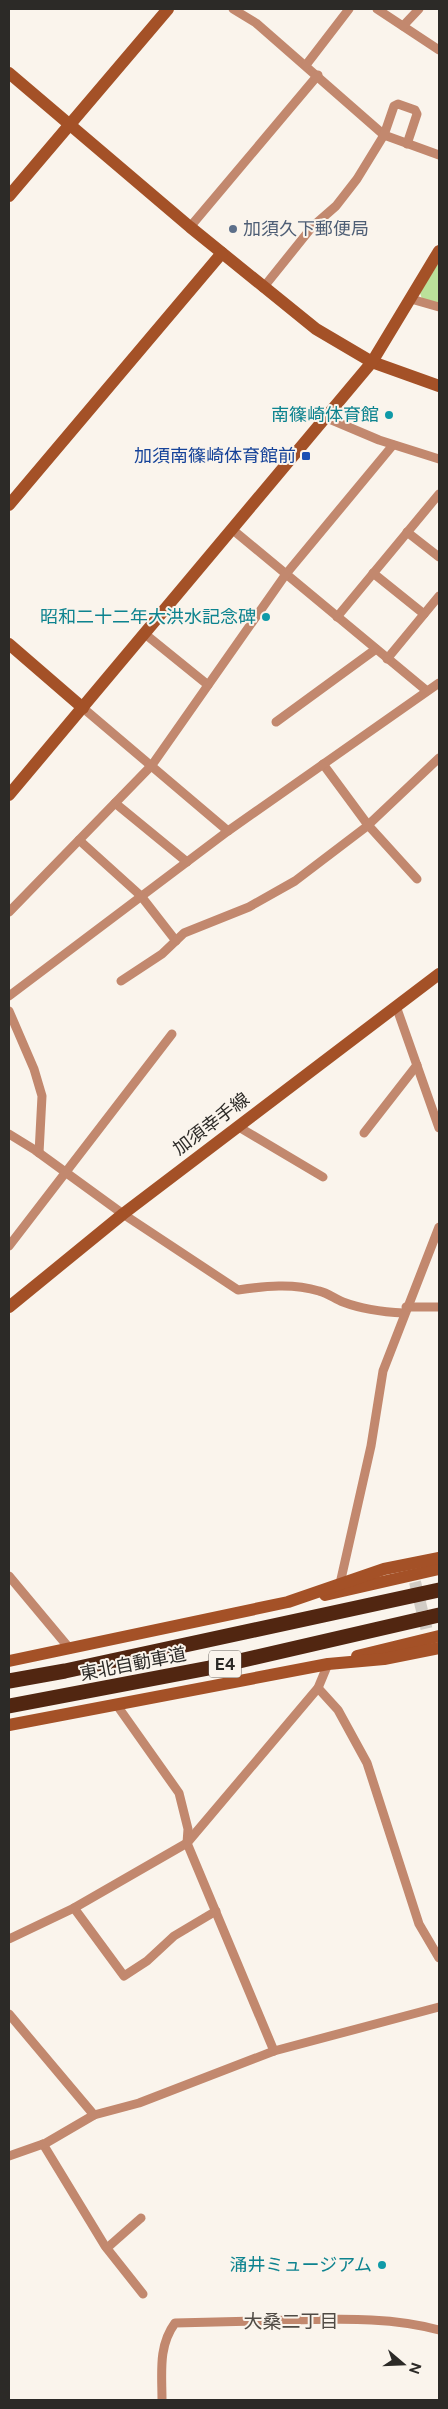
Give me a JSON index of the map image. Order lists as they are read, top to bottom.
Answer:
{
  "streets": {
    "highway": ["東北自動車道", "E4"],
    "street": ["加須幸手線"]
  },
  "districts": ["大桑二丁目"],
  "places": {
    "other": [
      "加須久下郵便局",
      "南篠崎体育館",
      "昭和二十二年大洪水記念碑",
      "涌井ミュージアム"
    ],
    "transit": ["加須南篠崎体育館前"]
  },
  "north": "right"
}
